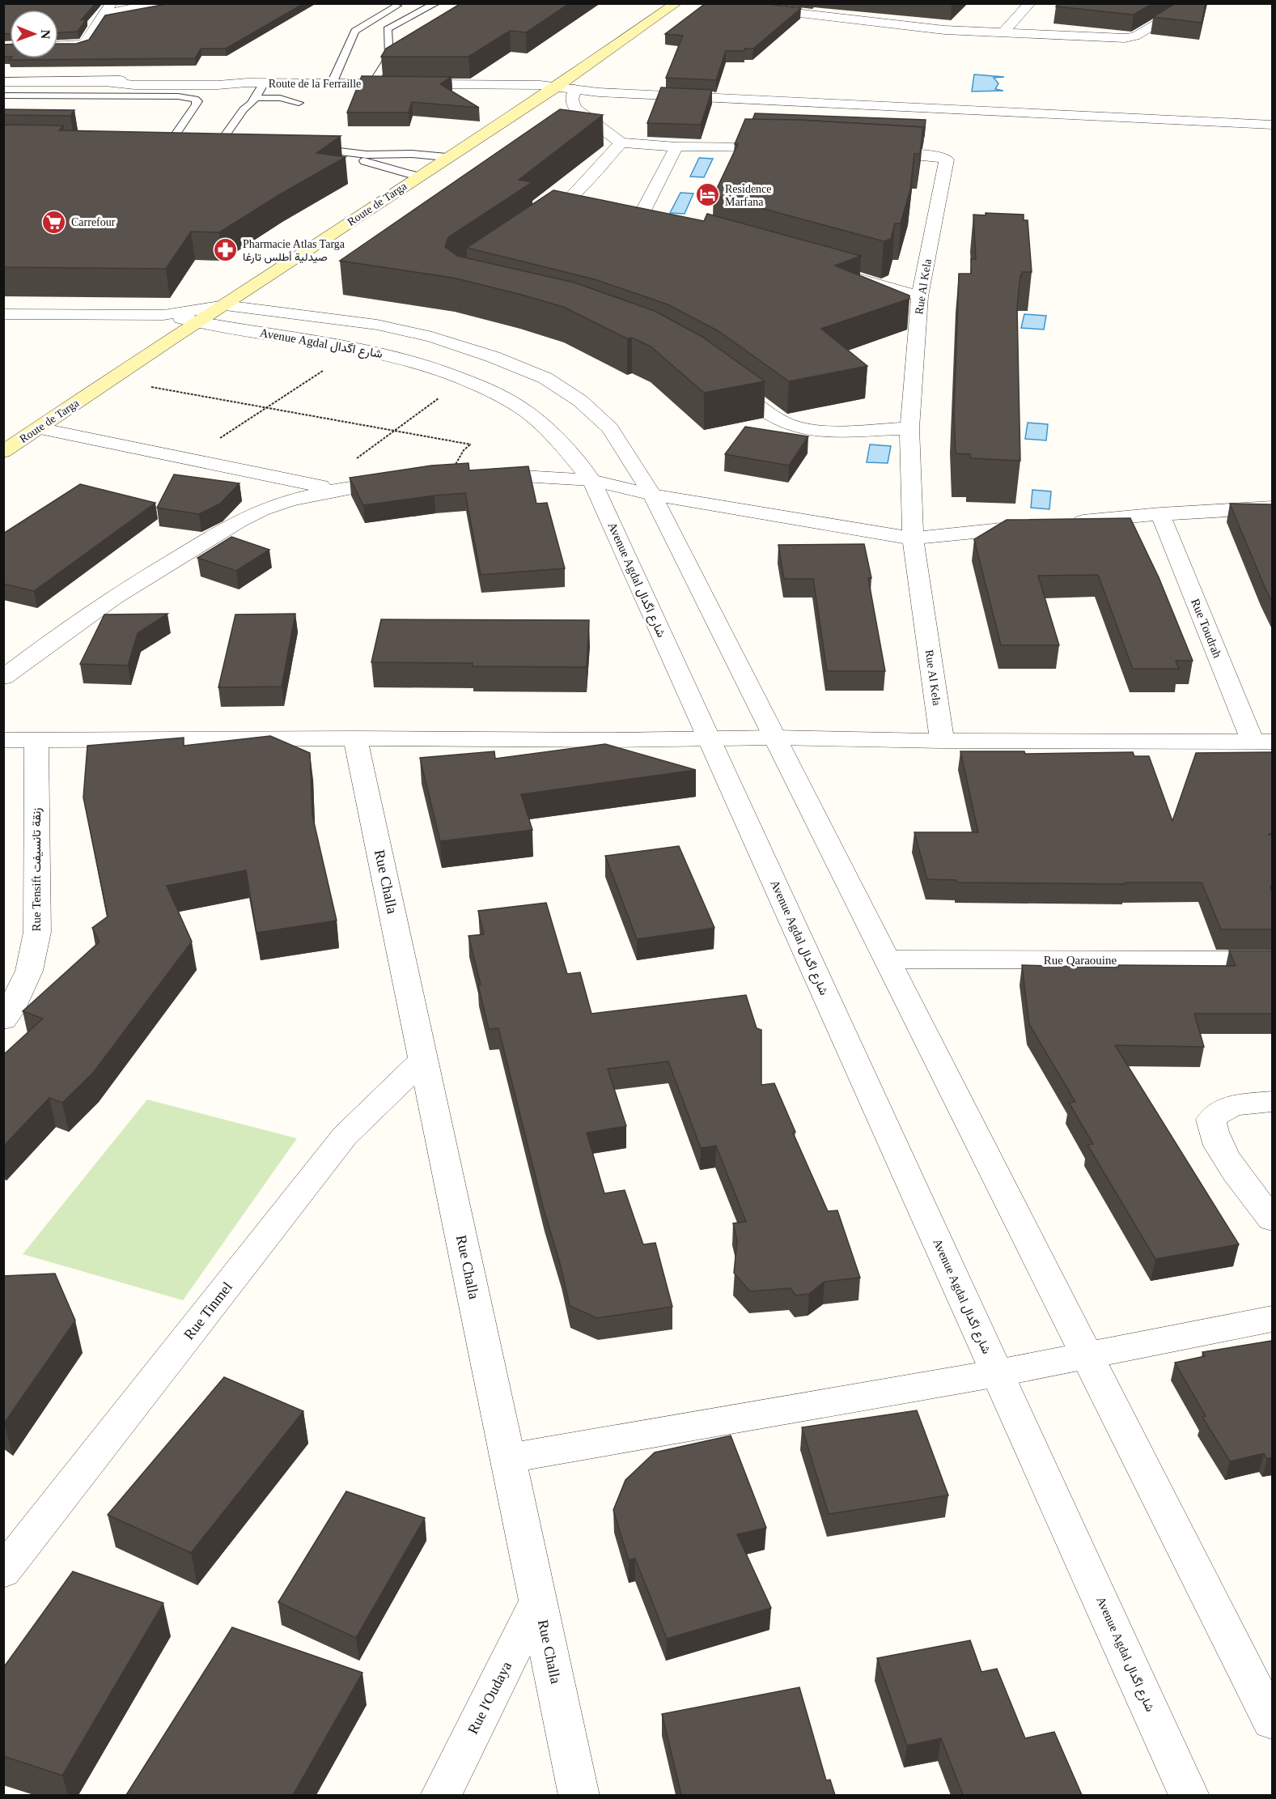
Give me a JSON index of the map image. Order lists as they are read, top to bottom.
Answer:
{
  "streets": {
    "main road": ["Route de Targa"],
    "street": [
      "Route de la Ferraille",
      "Rue Al Kela",
      "Avenue Agdal شارع اگدال",
      "Rue Toudrah",
      "Rue Tensift زنقة تانسيفت",
      "Rue Challa",
      "Rue Qaraouine",
      "Rue Tinmel",
      "Rue l'Oudaya"
    ]
  },
  "crossings": [
    ["Route de la Ferraille", "Route de Targa"],
    ["Route de Targa", "Avenue Agdal شارع اگدال"],
    ["Avenue Agdal شارع اگدال", "Rue Qaraouine"],
    ["Rue Challa", "Rue Tinmel"],
    ["Rue Challa", "Rue l'Oudaya"]
  ],
  "places": {
    "hotel": ["Residence Marfana"],
    "supermarket": ["Carrefour"],
    "pharmacy": ["Pharmacie Atlas Targa صيدلية أطلس تارغا"]
  },
  "north": "right"
}
